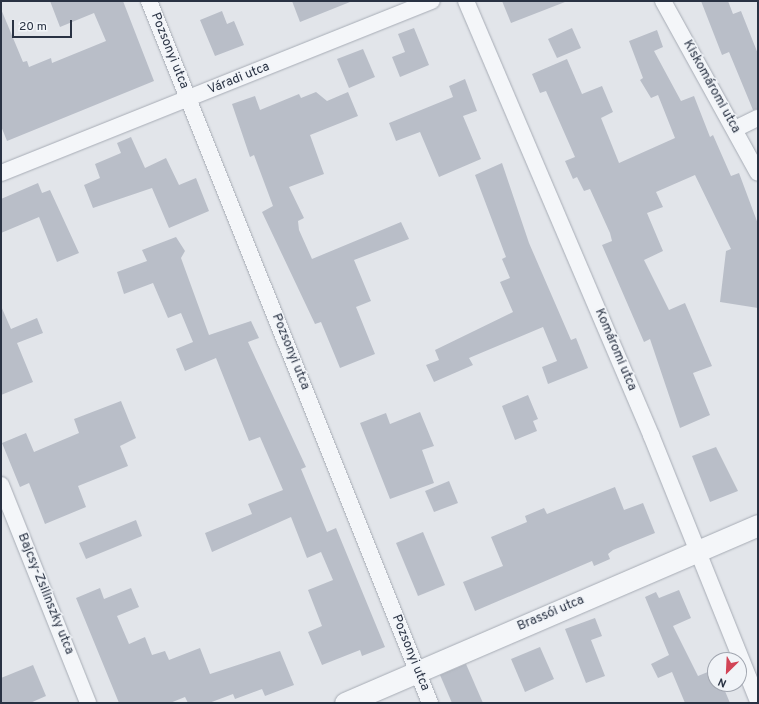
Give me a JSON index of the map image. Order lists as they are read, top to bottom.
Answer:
{
  "streets": {
    "street": [
      "Pozsonyi utca",
      "Váradi utca",
      "Kiskomáromi utca",
      "Komáromi utca",
      "Bajcsy-Zsilinszky utca",
      "Brassói utca"
    ]
  },
  "crossings": [
    ["Pozsonyi utca", "Váradi utca"],
    ["Pozsonyi utca", "Brassói utca"],
    ["Komáromi utca", "Brassói utca"]
  ],
  "scale_bar": "20 m",
  "north": "bottom left"
}
